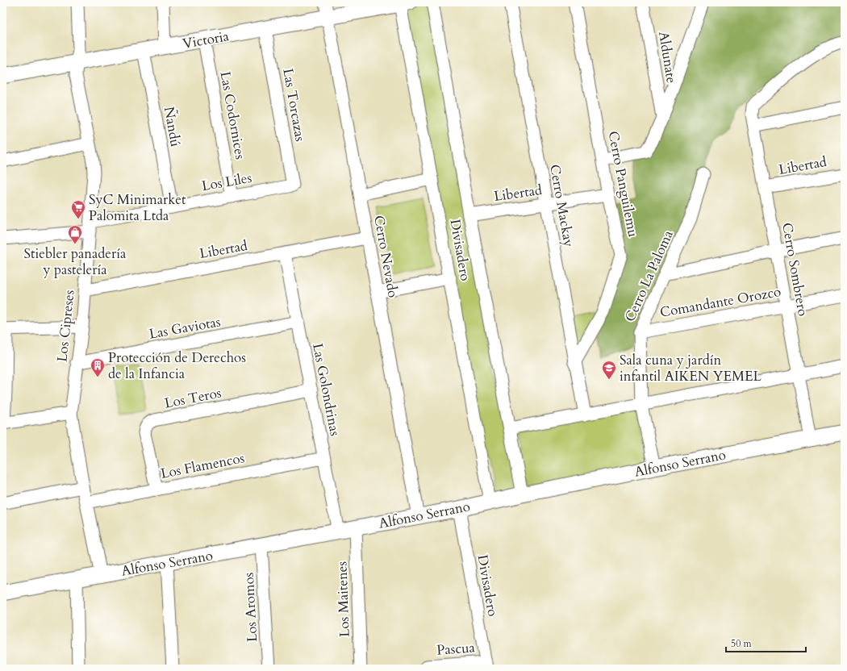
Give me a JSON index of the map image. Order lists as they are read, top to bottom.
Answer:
{
  "streets": {
    "street": [
      "Victoria",
      "Aldunate",
      "Las Torcazas",
      "Las Codornices",
      "Ñandú",
      "Libertad",
      "Los Liles",
      "Cerro Panguilemu",
      "Cerro Mackay",
      "Divisadero",
      "Cerro Nevado",
      "Cerro Sombrero",
      "Cerro La Paloma",
      "Comandante Orozco",
      "Los Cipreses",
      "Las Gaviotas",
      "Las Golondrinas",
      "Los Teros",
      "Alfonso Serrano",
      "Los Flamencos",
      "Los Maitenes",
      "Los Aromos",
      "Pascua"
    ]
  },
  "crossings": [
    ["Victoria", "Las Torcazas"],
    ["Victoria", "Las Codornices"],
    ["Victoria", "Ñandú"],
    ["Victoria", "Divisadero"],
    ["Victoria", "Cerro Nevado"],
    ["Victoria", "Los Cipreses"],
    ["Las Torcazas", "Los Liles"],
    ["Las Codornices", "Los Liles"],
    ["Ñandú", "Los Liles"],
    ["Libertad", "Cerro Panguilemu"],
    ["Libertad", "Cerro Mackay"],
    ["Libertad", "Divisadero"],
    ["Libertad", "Cerro Nevado"],
    ["Libertad", "Cerro Sombrero"],
    ["Libertad", "Los Cipreses"],
    ["Libertad", "Las Golondrinas"],
    ["Los Liles", "Los Cipreses"],
    ["Cerro Panguilemu", "Cerro Mackay"],
    ["Divisadero", "Alfonso Serrano"],
    ["Divisadero", "Pascua"],
    ["Cerro Nevado", "Alfonso Serrano"],
    ["Cerro Sombrero", "Comandante Orozco"],
    ["Cerro Sombrero", "Alfonso Serrano"],
    ["Cerro La Paloma", "Comandante Orozco"],
    ["Cerro La Paloma", "Alfonso Serrano"],
    ["Los Cipreses", "Las Gaviotas"],
    ["Los Cipreses", "Alfonso Serrano"],
    ["Los Cipreses", "Los Flamencos"],
    ["Las Gaviotas", "Las Golondrinas"],
    ["Las Golondrinas", "Los Teros"],
    ["Las Golondrinas", "Alfonso Serrano"],
    ["Las Golondrinas", "Los Flamencos"],
    ["Los Teros", "Los Flamencos"],
    ["Alfonso Serrano", "Los Maitenes"],
    ["Alfonso Serrano", "Los Aromos"]
  ],
  "places": {
    "supermarket": ["SyC Minimarket Palomita Ltda"],
    "shop": ["Stiebler panadería y pastelería"],
    "building": ["Protección de Derechos de la Infancia"],
    "school or university": ["Sala cuna y jardín infantil AIKEN YEMEL"]
  },
  "scale_bar": "50 m"
}
